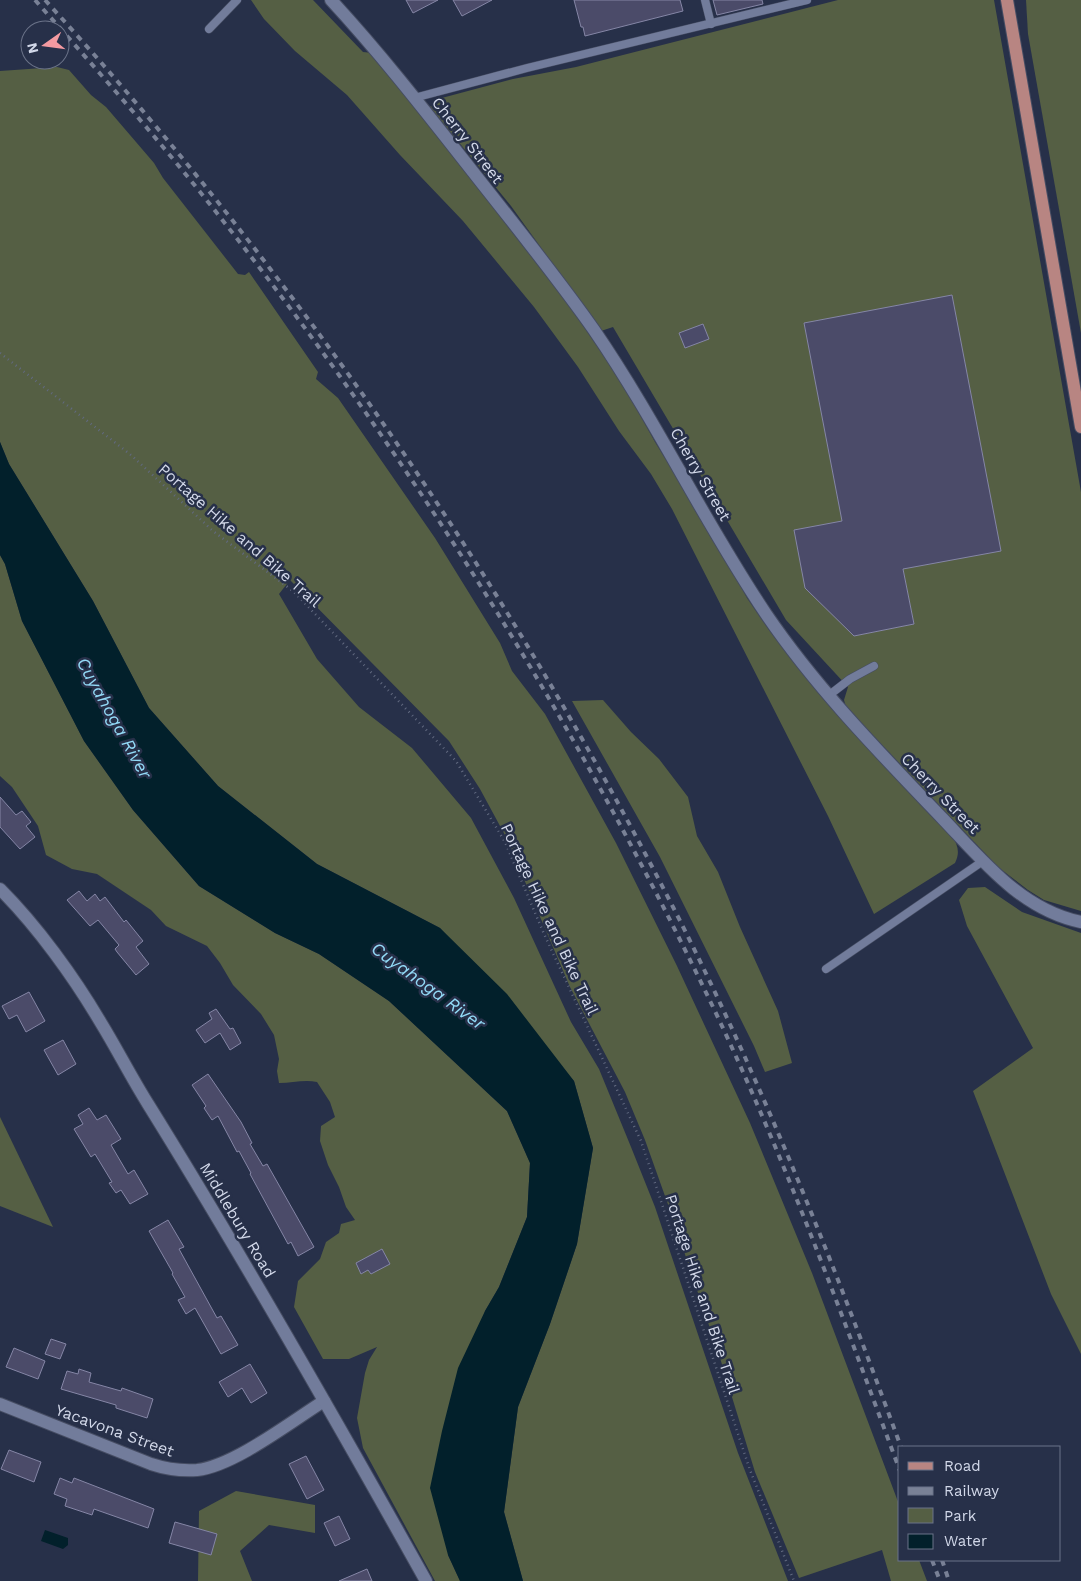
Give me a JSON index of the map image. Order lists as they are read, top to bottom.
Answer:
{
  "streets": {
    "street": ["Cherry Street", "Middlebury Road", "Yacavona Street"],
    "path": ["Portage Hike and Bike Trail"]
  },
  "crossings": [
    ["Middlebury Road", "Yacavona Street"]
  ],
  "water": ["Cuyahoga River"],
  "legend": [
    "Road",
    "Railway",
    "Park",
    "Water"
  ],
  "north": "left"
}
